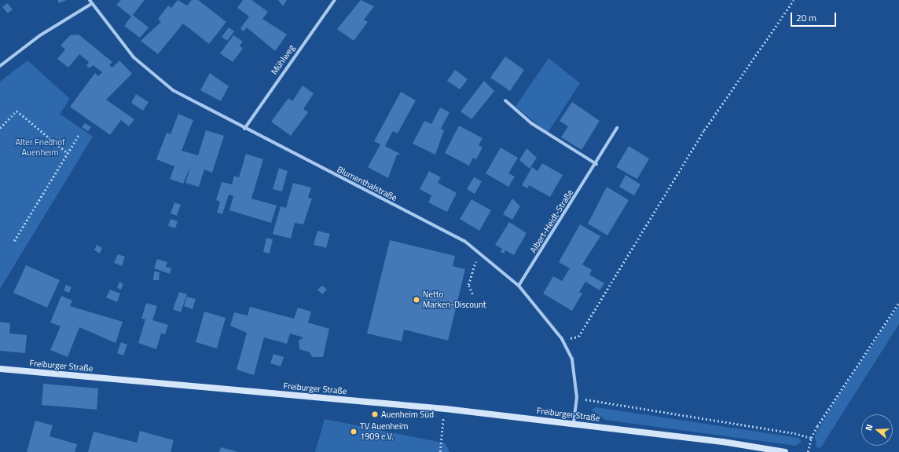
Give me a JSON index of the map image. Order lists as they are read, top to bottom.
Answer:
{
  "streets": {
    "street": [
      "Mühlweg",
      "Blumenthalstraße",
      "Albert-Heidt-Straße",
      "Freiburger Straße"
    ]
  },
  "crossings": [
    ["Mühlweg", "Blumenthalstraße"],
    ["Blumenthalstraße", "Albert-Heidt-Straße"],
    ["Blumenthalstraße", "Freiburger Straße"]
  ],
  "parks": ["Alter Friedhof Auenheim"],
  "places": ["Netto Marken-Discount", "Auenheim Süd", "TV Auenheim 1909 e.V."],
  "scale_bar": "20 m",
  "north": "left"
}
